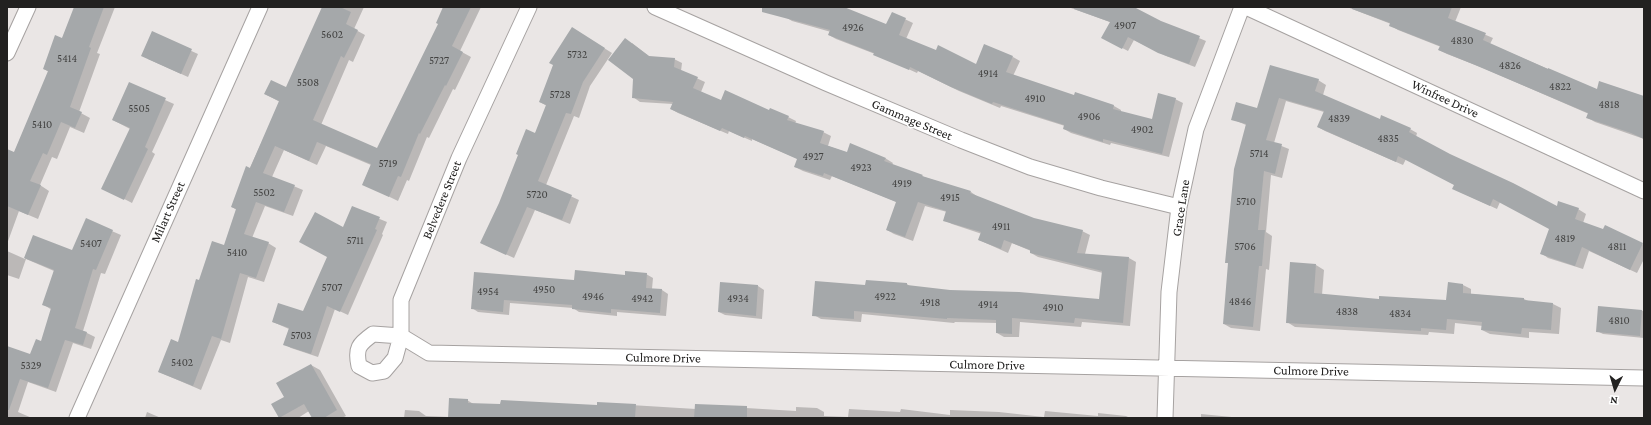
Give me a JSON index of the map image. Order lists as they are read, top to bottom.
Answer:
{
  "streets": {
    "street": [
      "Winfree Drive",
      "Gammage Street",
      "Belvedere Street",
      "Grace Lane",
      "Milart Street",
      "Culmore Drive"
    ]
  },
  "crossings": [
    ["Gammage Street", "Grace Lane"],
    ["Belvedere Street", "Culmore Drive"],
    ["Grace Lane", "Culmore Drive"]
  ],
  "house_numbers": [
    "4907",
    "4926",
    "5602",
    "4830",
    "5732",
    "5414",
    "5727",
    "4826",
    "4914",
    "5508",
    "4822",
    "5728",
    "4910",
    "4818",
    "5505",
    "4906",
    "4839",
    "5410",
    "4902",
    "4835",
    "5714",
    "4927",
    "5719",
    "4923",
    "4919",
    "5502",
    "5720",
    "4915",
    "5710",
    "4911",
    "4819",
    "5711",
    "5407",
    "5706",
    "4811",
    "5410",
    "5707",
    "4950",
    "4954",
    "4946",
    "4922",
    "4942",
    "4934",
    "4846",
    "4918",
    "4914",
    "4910",
    "4838",
    "4834",
    "4810",
    "5703",
    "5402",
    "5329"
  ],
  "north": "bottom"
}
